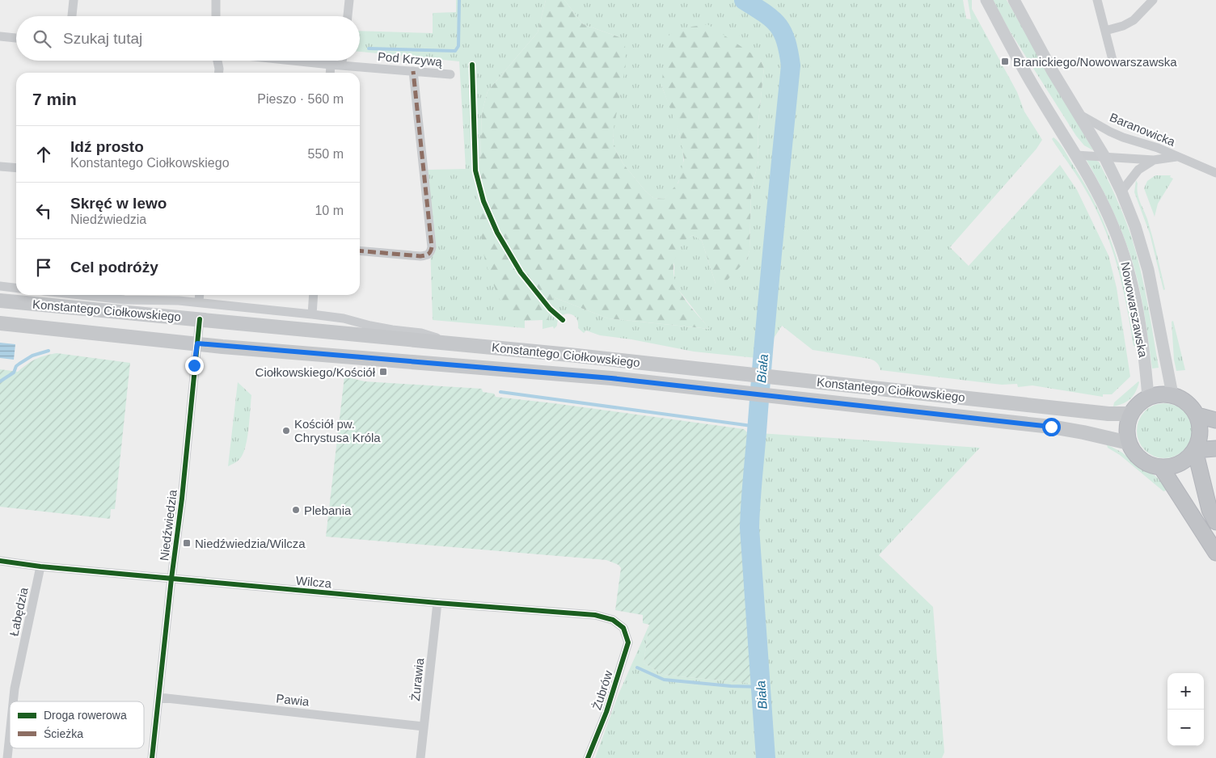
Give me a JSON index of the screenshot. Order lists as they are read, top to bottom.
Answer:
{
  "streets": {
    "main road": ["Nowowarszawska", "Konstantego Ciołkowskiego"],
    "street": [
      "Pod Krzywą",
      "Baranowicka",
      "Niedźwiedzia",
      "Wilcza",
      "Łabędzia",
      "Żurawia",
      "Żubrów",
      "Pawia"
    ]
  },
  "crossings": [
    ["Baranowicka", "Nowowarszawska"],
    ["Nowowarszawska", "Konstantego Ciołkowskiego"],
    ["Konstantego Ciołkowskiego", "Niedźwiedzia"],
    ["Niedźwiedzia", "Wilcza"],
    ["Niedźwiedzia", "Pawia"],
    ["Wilcza", "Łabędzia"],
    ["Wilcza", "Żurawia"],
    ["Wilcza", "Żubrów"],
    ["Żurawia", "Pawia"]
  ],
  "water": ["Biała"],
  "places": {
    "transit": ["Branickiego/Nowowarszawska", "Ciołkowskiego/Kościół", "Niedźwiedzia/Wilcza"],
    "other": ["Kościół pw. Chrystusa Króla", "Plebania"]
  },
  "legend": ["Droga rowerowa", "Ścieżka"],
  "page": {
    "search": "Szukaj tutaj",
    "heading": ["7 min", "Pieszo · 560 m"],
    "list": [
      ["Idź prosto", "Konstantego Ciołkowskiego", "550 m"],
      ["Skręć w lewo", "Niedźwiedzia", "10 m"],
      "Cel podróży"
    ],
    "map_buttons": ["+", "−"]
  }
}
